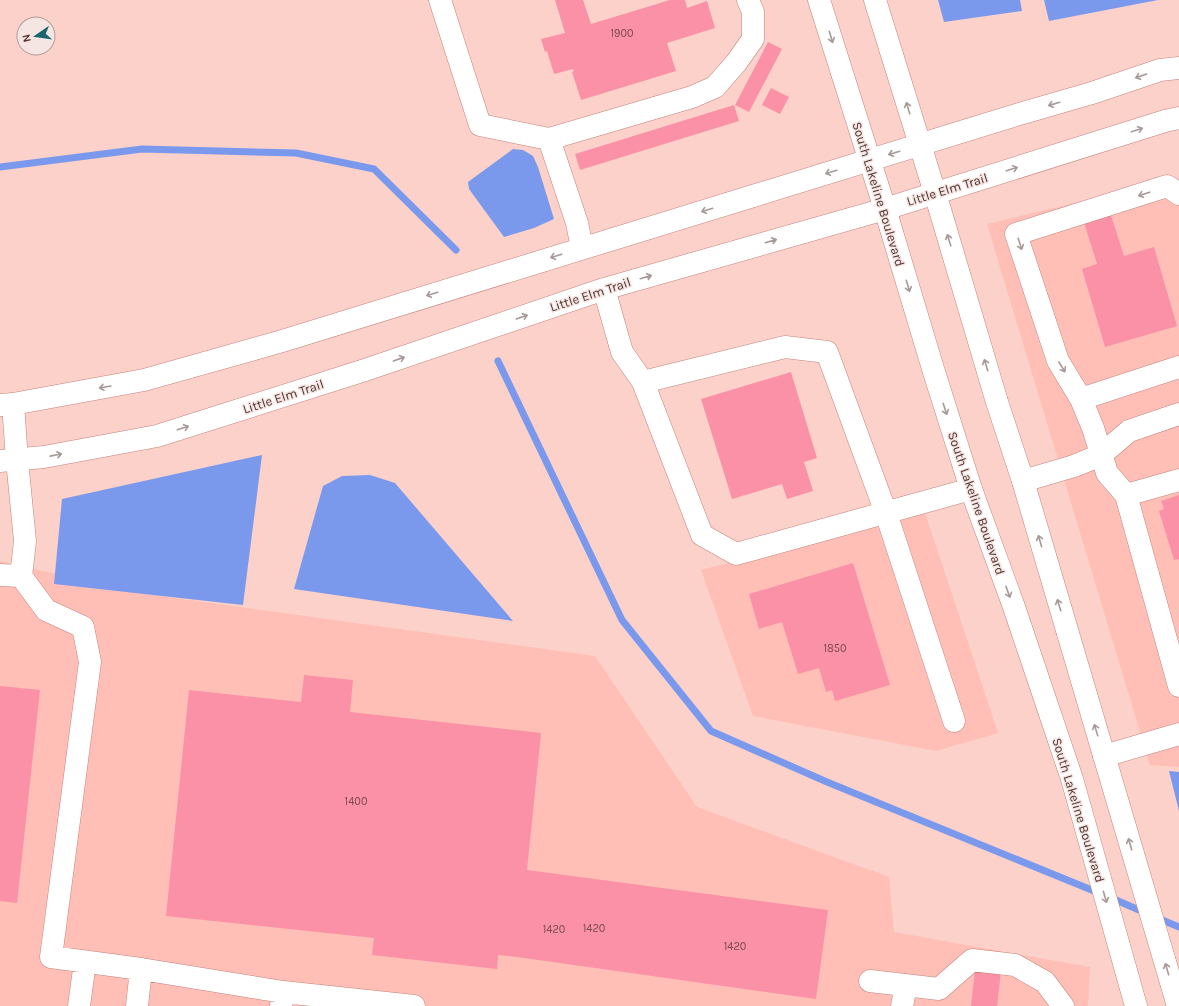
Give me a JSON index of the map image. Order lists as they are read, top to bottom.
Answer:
{
  "streets": {
    "street": ["Little Elm Trail", "South Lakeline Boulevard"]
  },
  "crossings": [
    ["Little Elm Trail", "South Lakeline Boulevard"]
  ],
  "house_numbers": [
    "1900",
    "1850",
    "1400",
    "1420",
    "1420",
    "1420"
  ],
  "north": "left"
}
